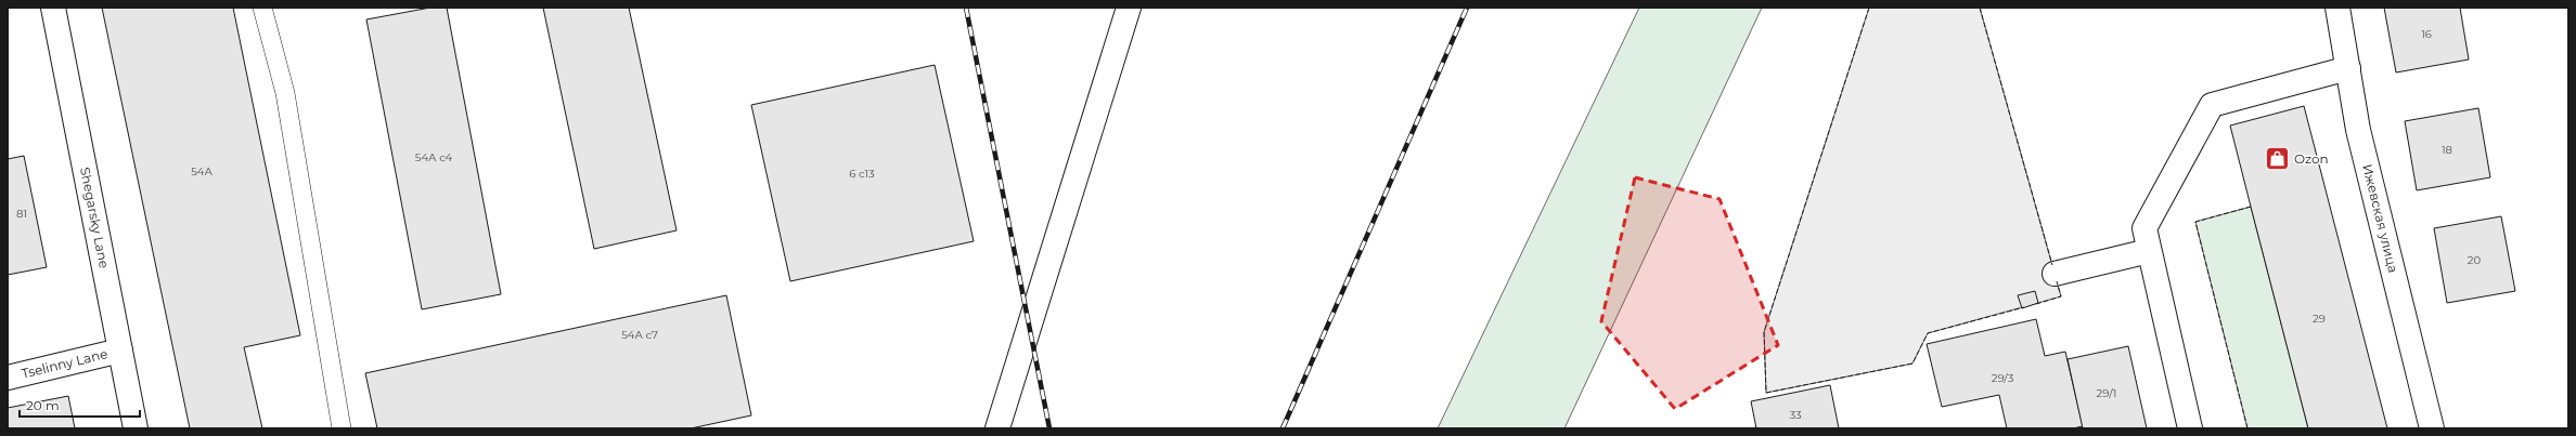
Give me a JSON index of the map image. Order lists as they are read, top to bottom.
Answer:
{
  "streets": {
    "street": ["Shegarsky Lane", "Ижевская улица", "Tselinny Lane"]
  },
  "crossings": [
    ["Shegarsky Lane", "Tselinny Lane"]
  ],
  "places": {
    "shop": ["Ozon"]
  },
  "house_numbers": [
    "16",
    "18",
    "54А с4",
    "54А",
    "6 с13",
    "81",
    "20",
    "29",
    "54А с7",
    "29/3",
    "29/1",
    "33"
  ],
  "scale_bar": "20 m"
}
